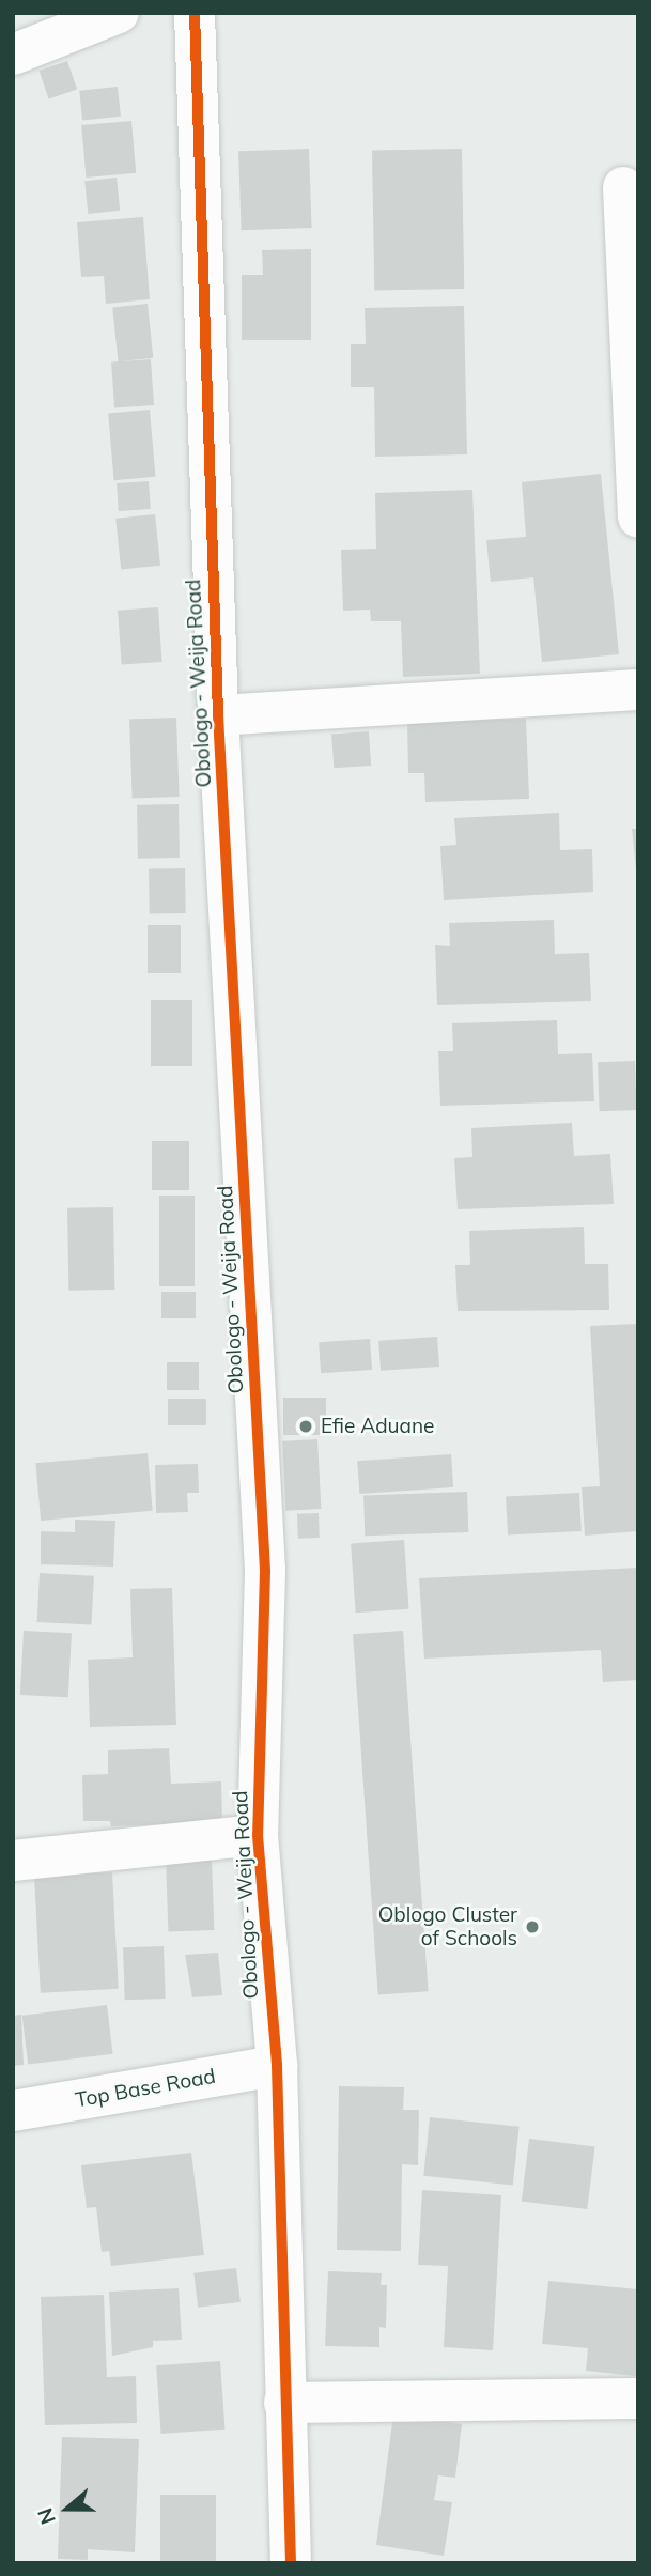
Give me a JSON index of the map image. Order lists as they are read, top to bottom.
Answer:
{
  "streets": {
    "street": ["Obologo - Weija Road", "Top Base Road"]
  },
  "crossings": [
    ["Obologo - Weija Road", "Top Base Road"]
  ],
  "places": ["Efie Aduane", "Oblogo Cluster of Schools"],
  "north": "left"
}
